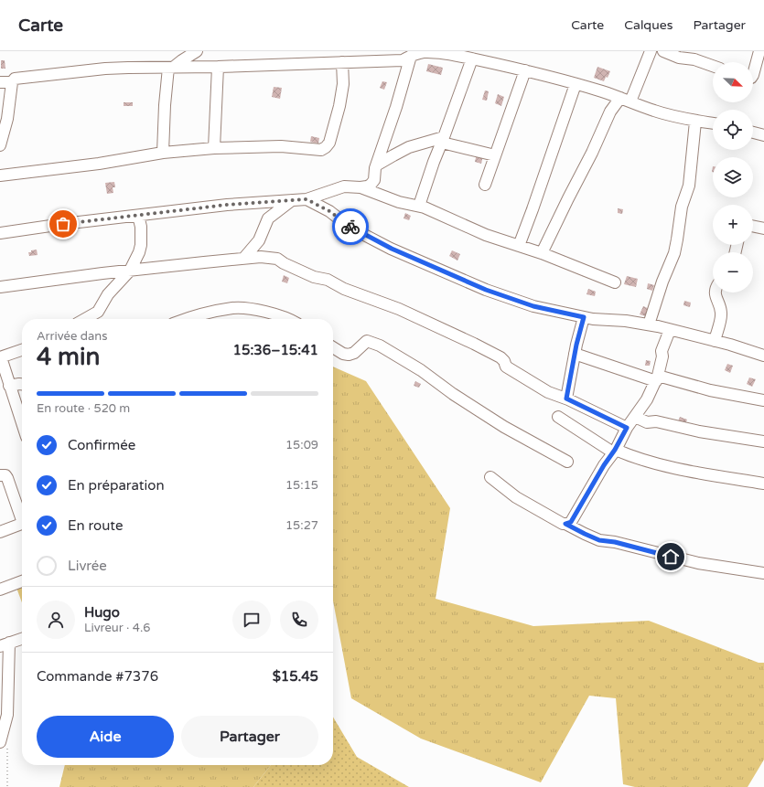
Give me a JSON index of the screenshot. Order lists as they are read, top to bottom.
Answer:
{
  "north": "bottom right",
  "page": {
    "header": "Carte",
    "nav": ["Carte", "Calques", "Partager"],
    "map_buttons": ["+", "−"],
    "heading": ["4 min", "Arrivée dans", "15:36–15:41"],
    "panel": [
      "Hugo",
      "Livreur · 4.6",
      "Commande #7376",
      "$15.45"
    ],
    "bar": "En route · 520 m",
    "list": [
      ["Confirmée", "15:09"],
      ["En préparation", "15:15"],
      ["En route", "15:27"],
      "Livrée"
    ],
    "buttons": ["Aide", "Partager"]
  }
}
